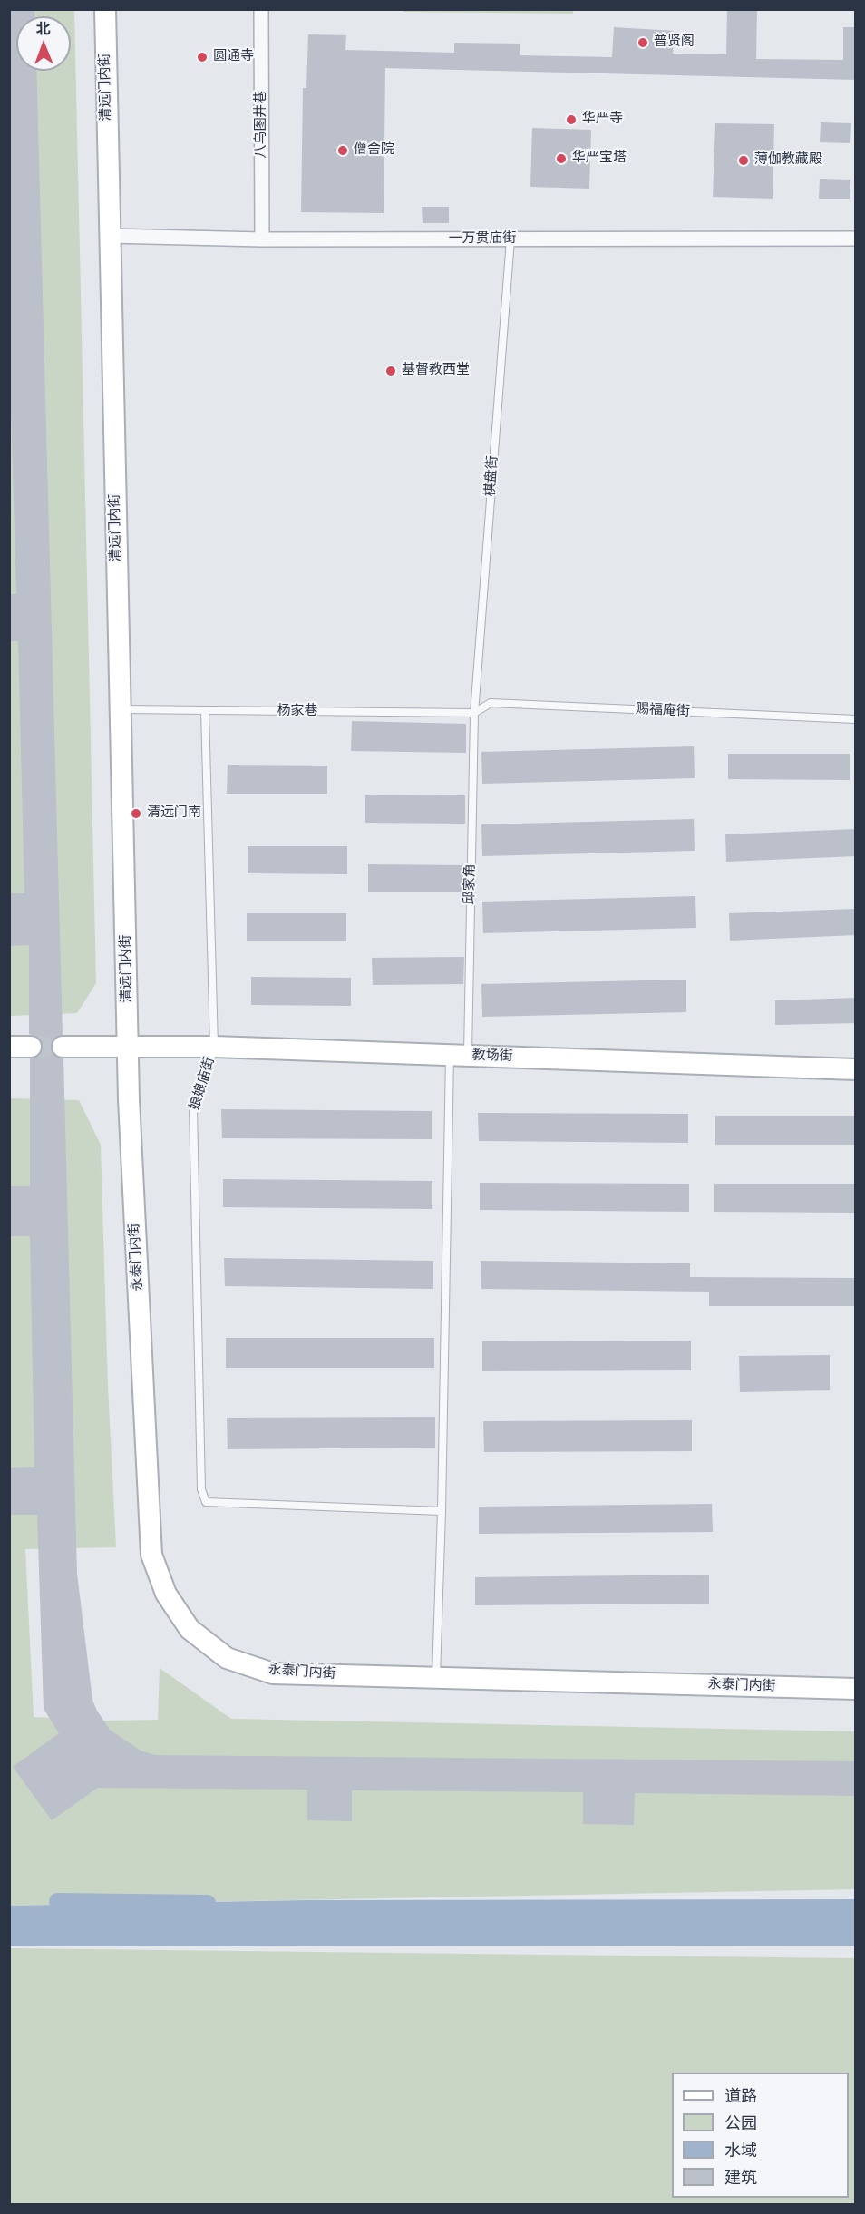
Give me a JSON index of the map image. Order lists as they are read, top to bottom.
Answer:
{
  "streets": {
    "main road": ["清远门内街", "教场街", "永泰门内街"],
    "street": ["八乌图井巷", "一万贯庙街"],
    "lane": [
      "棋盘街",
      "赐福庵街",
      "杨家巷",
      "邱家角",
      "娘娘庙街"
    ]
  },
  "crossings": [
    ["清远门内街", "一万贯庙街"],
    ["清远门内街", "杨家巷"],
    ["清远门内街", "教场街"],
    ["清远门内街", "永泰门内街"],
    ["八乌图井巷", "一万贯庙街"],
    ["一万贯庙街", "棋盘街"],
    ["棋盘街", "赐福庵街"],
    ["棋盘街", "杨家巷"],
    ["棋盘街", "邱家角"],
    ["赐福庵街", "杨家巷"],
    ["赐福庵街", "邱家角"],
    ["杨家巷", "邱家角"],
    ["杨家巷", "娘娘庙街"],
    ["邱家角", "教场街"],
    ["邱家角", "娘娘庙街"],
    ["邱家角", "永泰门内街"],
    ["教场街", "娘娘庙街"],
    ["教场街", "永泰门内街"]
  ],
  "places": [
    "普贤阁",
    "圆通寺",
    "华严寺",
    "僧舍院",
    "华严宝塔",
    "薄伽教藏殿",
    "基督教西堂",
    "清远门南"
  ],
  "legend": [
    "道路",
    "公园",
    "水域",
    "建筑"
  ],
  "north": "top"
}
